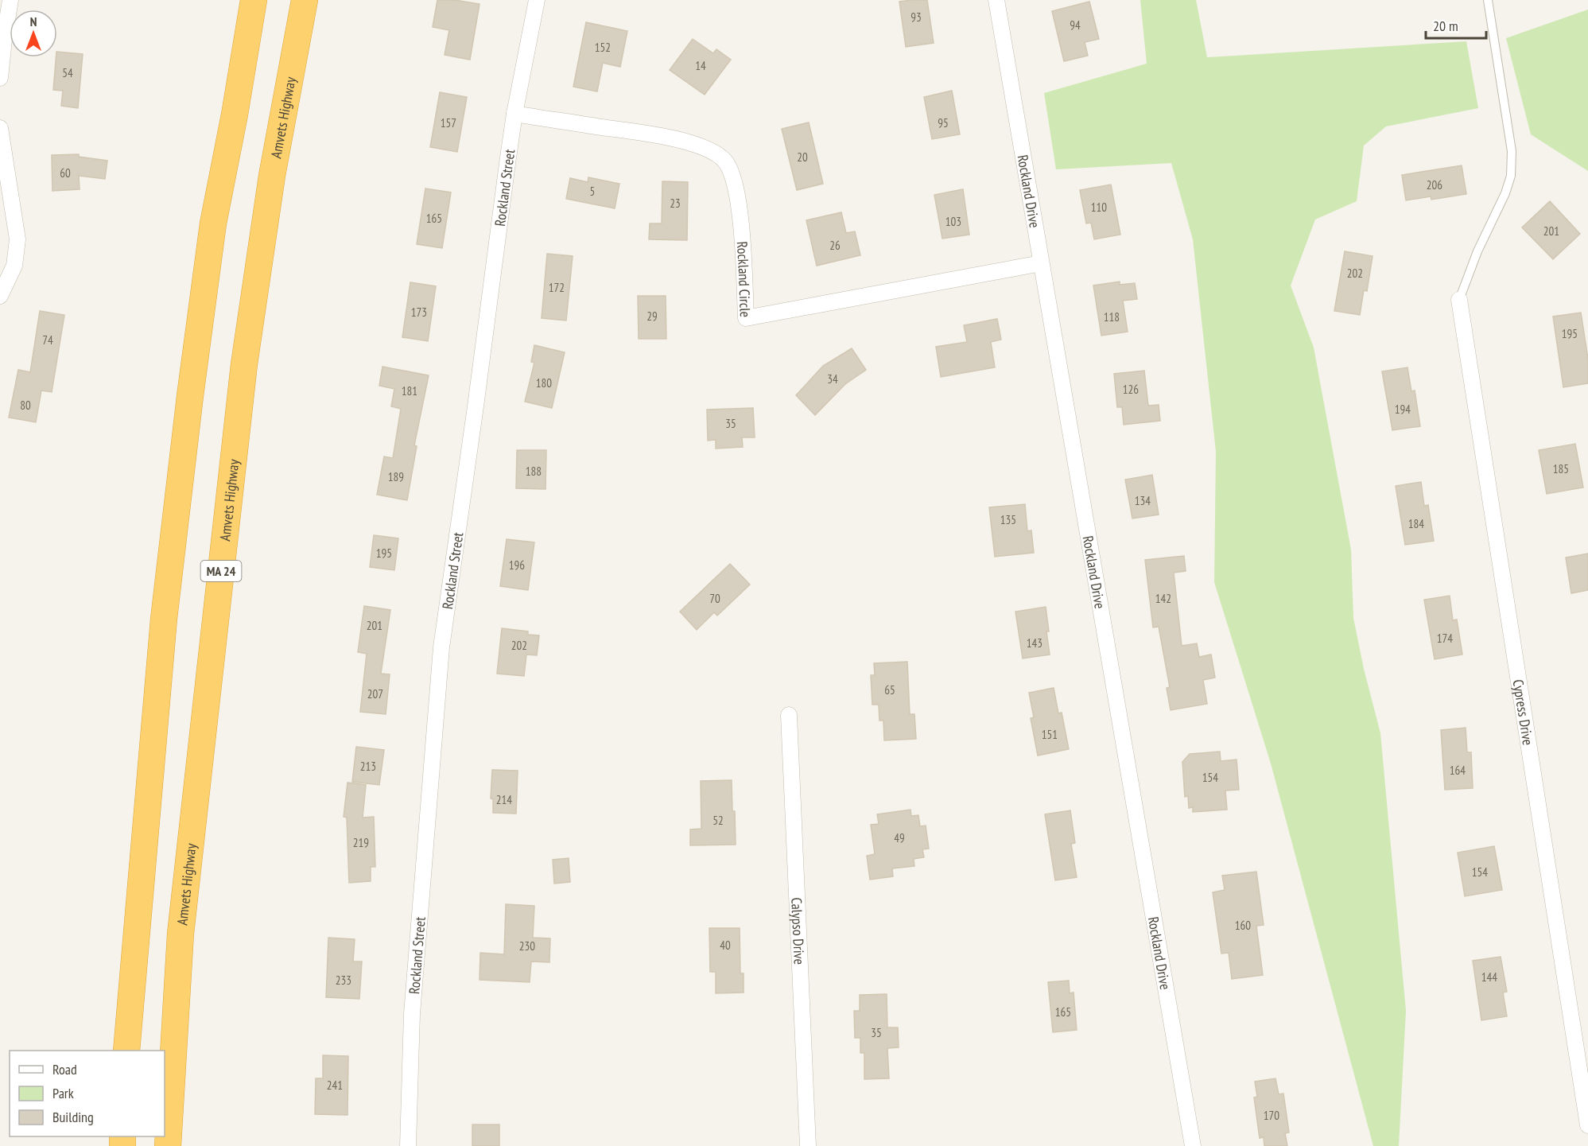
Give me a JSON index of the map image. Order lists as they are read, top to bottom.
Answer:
{
  "streets": {
    "highway": ["Amvets Highway", "MA 24"],
    "street": [
      "Rockland Street",
      "Rockland Drive",
      "Rockland Circle",
      "Cypress Drive",
      "Calypso Drive"
    ]
  },
  "crossings": [
    ["Rockland Street", "Rockland Circle"],
    ["Rockland Drive", "Rockland Circle"]
  ],
  "house_numbers": [
    "93",
    "94",
    "152",
    "14",
    "54",
    "157",
    "95",
    "20",
    "60",
    "206",
    "5",
    "23",
    "110",
    "165",
    "103",
    "201",
    "26",
    "202",
    "172",
    "173",
    "29",
    "118",
    "195",
    "74",
    "34",
    "180",
    "126",
    "181",
    "80",
    "194",
    "35",
    "185",
    "188",
    "189",
    "134",
    "135",
    "184",
    "195",
    "196",
    "70",
    "142",
    "201",
    "174",
    "143",
    "202",
    "65",
    "207",
    "151",
    "213",
    "164",
    "154",
    "214",
    "52",
    "49",
    "219",
    "154",
    "160",
    "40",
    "230",
    "144",
    "233",
    "165",
    "35",
    "241",
    "170"
  ],
  "legend": ["Road", "Park", "Building"],
  "scale_bar": "20 m",
  "north": "top"
}
